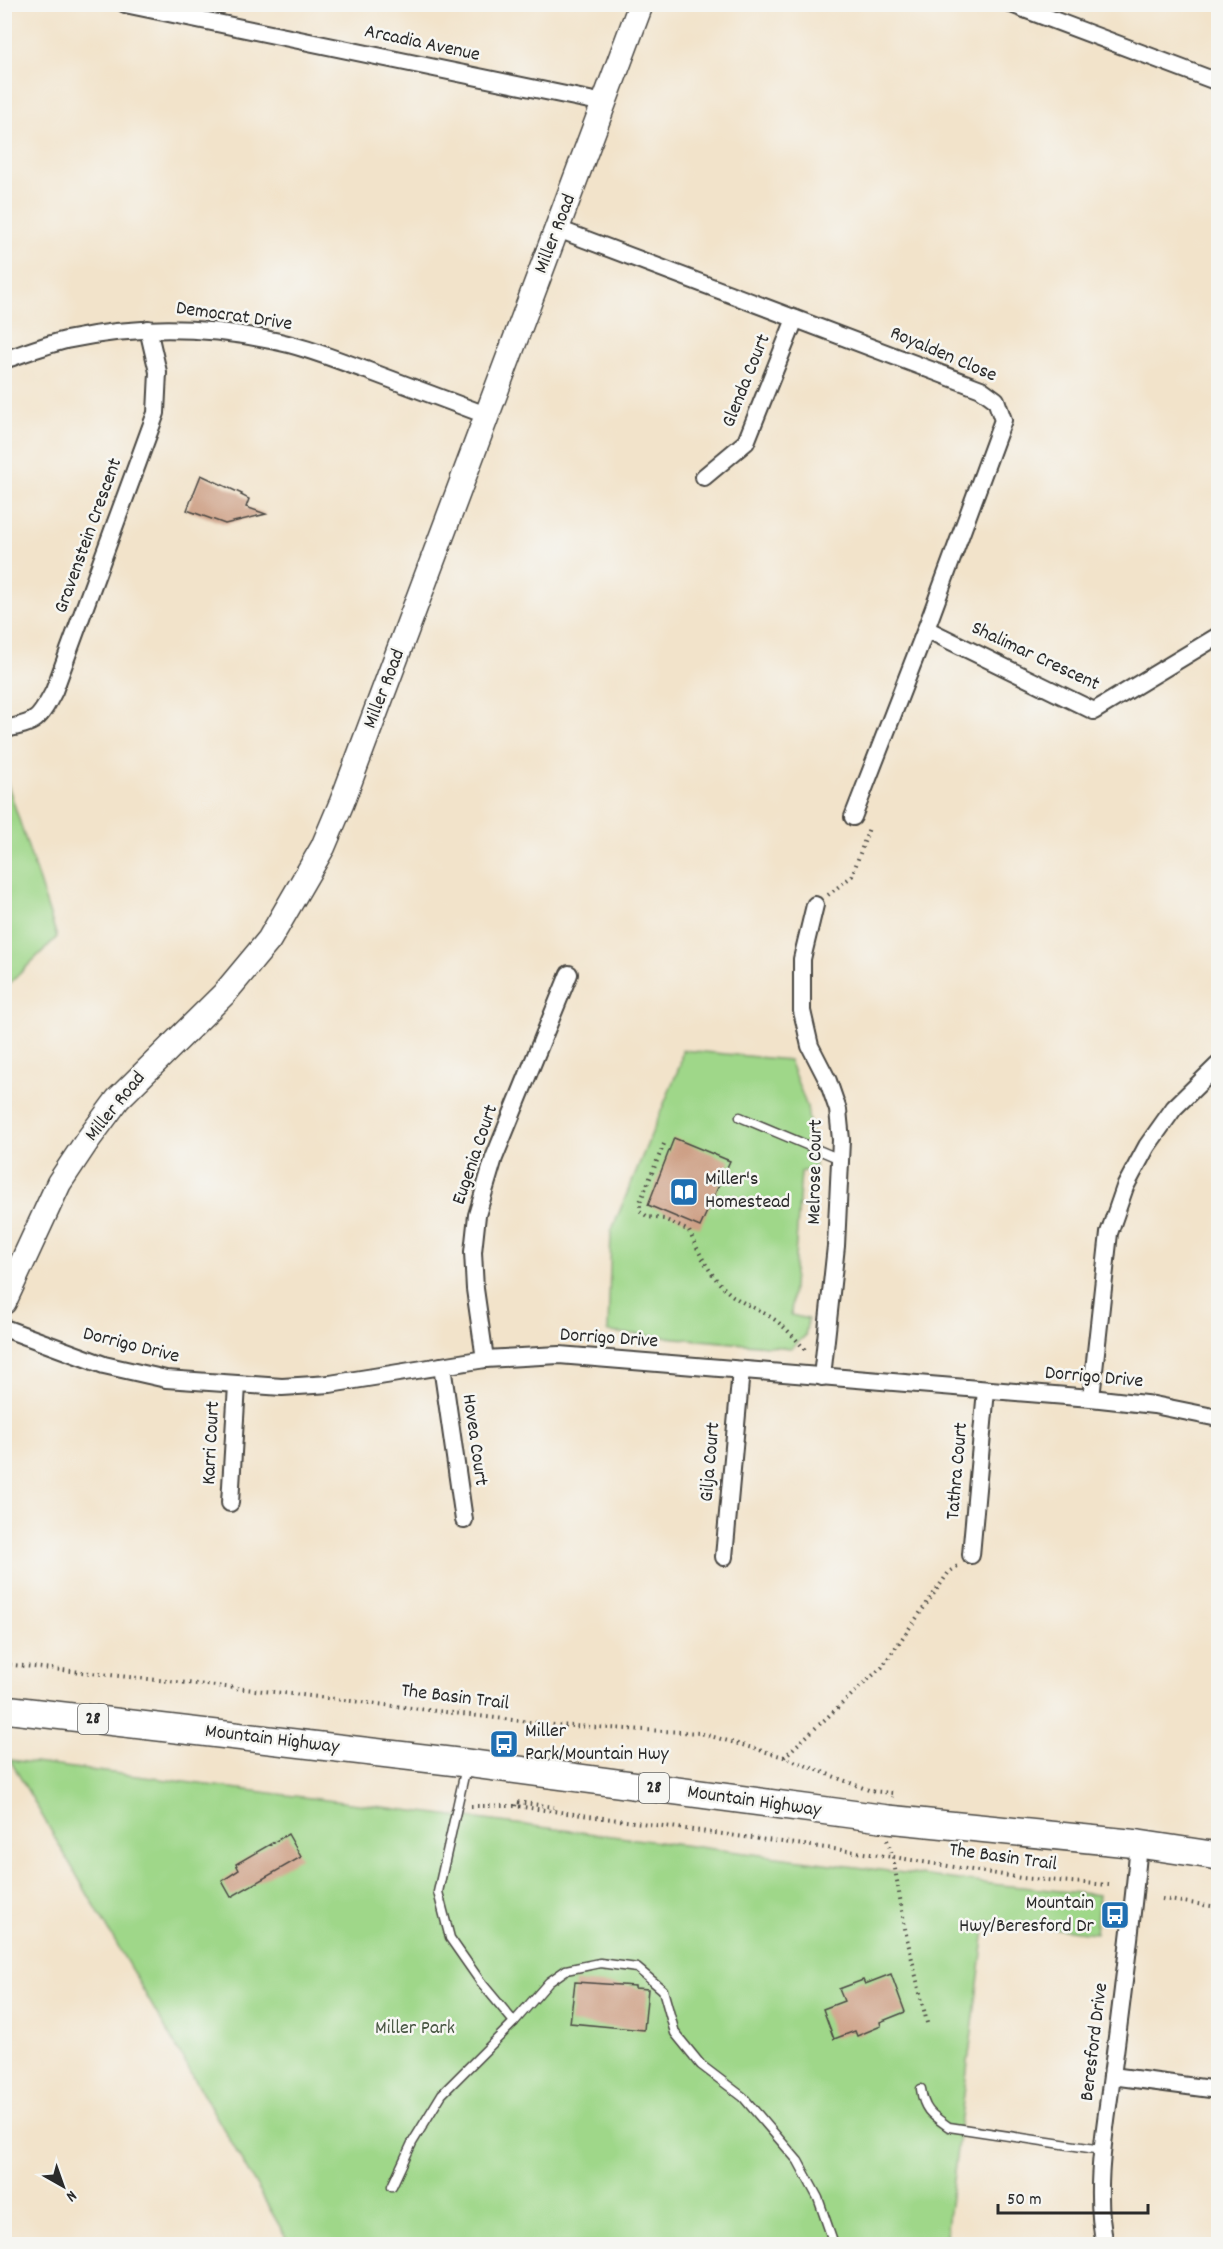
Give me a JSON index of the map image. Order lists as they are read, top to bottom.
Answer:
{
  "streets": {
    "main road": ["Miller Road", "28", "Mountain Highway"],
    "street": [
      "Arcadia Avenue",
      "Democrat Drive",
      "Royalden Close",
      "Glenda Court",
      "Gravenstein Crescent",
      "Shalimar Crescent",
      "Eugenia Court",
      "Melrose Court",
      "Dorrigo Drive",
      "Hovea Court",
      "Karri Court",
      "Gilja Court",
      "Tathra Court",
      "Beresford Drive"
    ],
    "path": ["The Basin Trail"]
  },
  "crossings": [
    ["Arcadia Avenue", "Miller Road"],
    ["Miller Road", "Democrat Drive"],
    ["Miller Road", "Royalden Close"],
    ["Democrat Drive", "Gravenstein Crescent"],
    ["Royalden Close", "Glenda Court"],
    ["Royalden Close", "Shalimar Crescent"],
    ["Eugenia Court", "Dorrigo Drive"],
    ["Melrose Court", "Dorrigo Drive"],
    ["Dorrigo Drive", "Hovea Court"],
    ["Dorrigo Drive", "Karri Court"],
    ["Dorrigo Drive", "Gilja Court"],
    ["Dorrigo Drive", "Tathra Court"],
    ["Mountain Highway", "Beresford Drive"]
  ],
  "parks": ["Miller Park"],
  "places": {
    "library": ["Miller's Homestead"],
    "bus stop": ["Miller Park/Mountain Hwy", "Mountain Hwy/Beresford Dr"]
  },
  "scale_bar": "50 m",
  "north": "bottom right"
}
